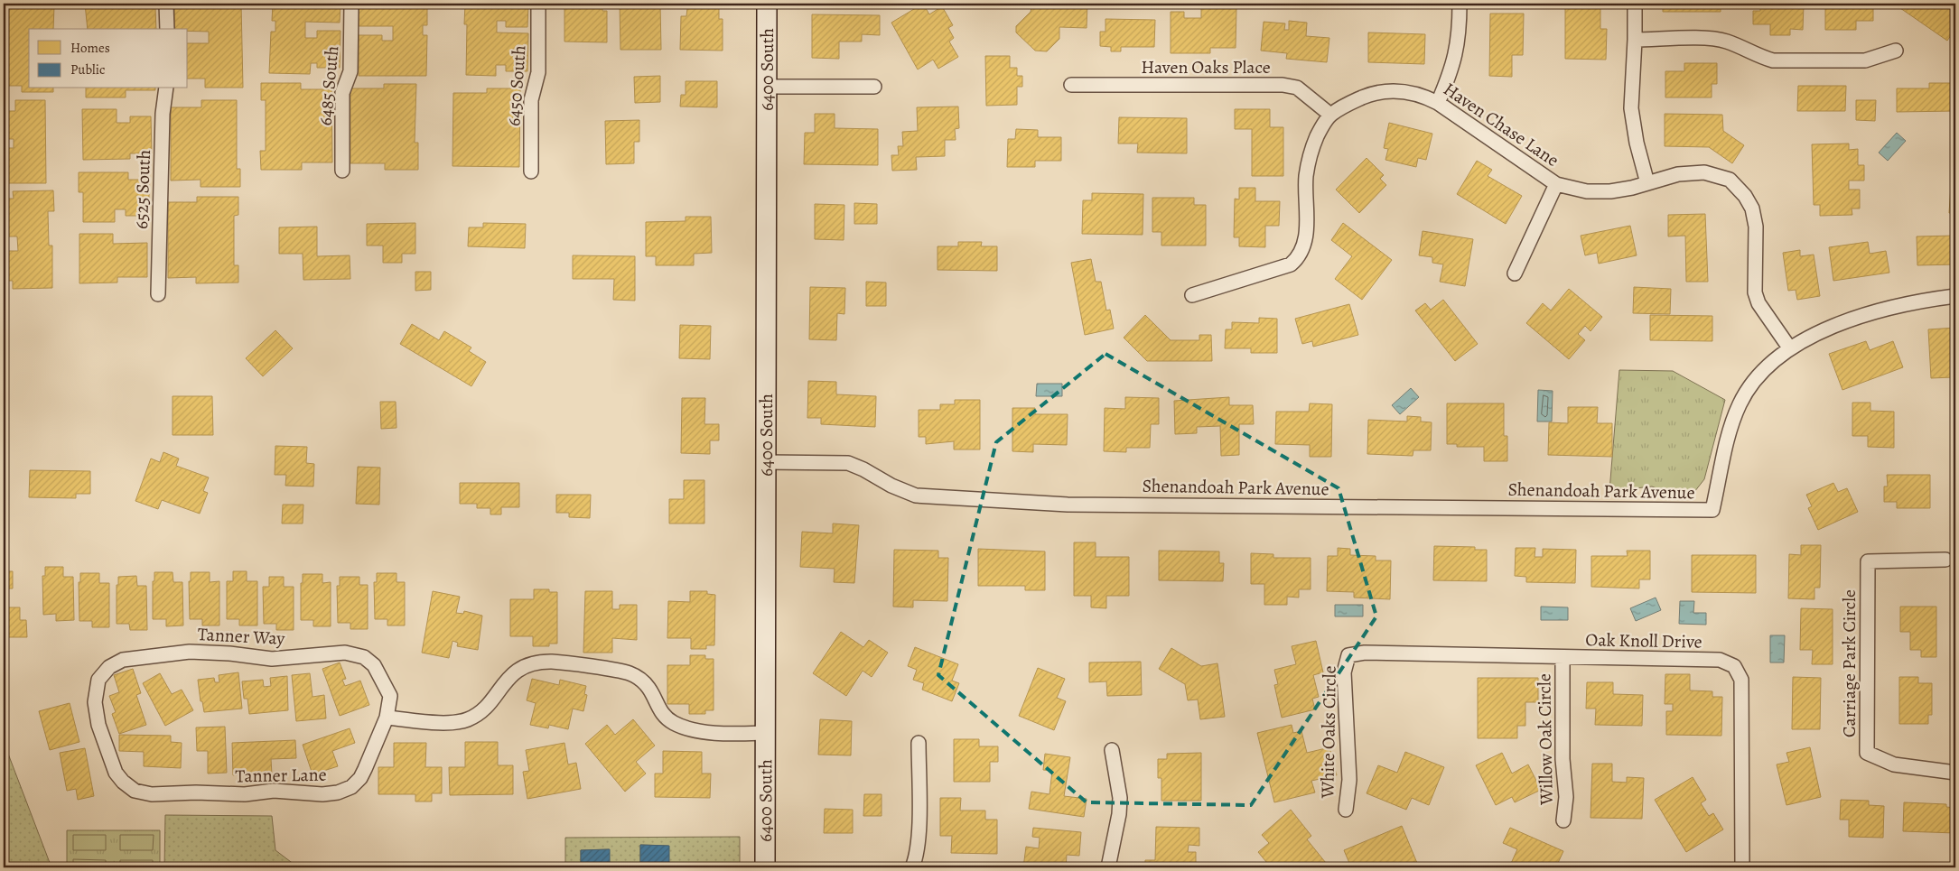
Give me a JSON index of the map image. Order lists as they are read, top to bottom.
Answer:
{
  "streets": {
    "street": [
      "Haven Oaks Place",
      "6400 South",
      "6485 South",
      "6450 South",
      "Haven Chase Lane",
      "6525 South",
      "Shenandoah Park Avenue",
      "Tanner Way",
      "Oak Knoll Drive",
      "Carriage Park Circle",
      "White Oaks Circle",
      "Willow Oak Circle",
      "Tanner Lane"
    ]
  },
  "crossings": [
    ["Haven Oaks Place", "Haven Chase Lane"],
    ["6400 South", "Shenandoah Park Avenue"],
    ["Haven Chase Lane", "Shenandoah Park Avenue"],
    ["Tanner Way", "Tanner Lane"],
    ["Oak Knoll Drive", "White Oaks Circle"],
    ["Oak Knoll Drive", "Willow Oak Circle"]
  ],
  "legend": ["Homes", "Public"]
}
